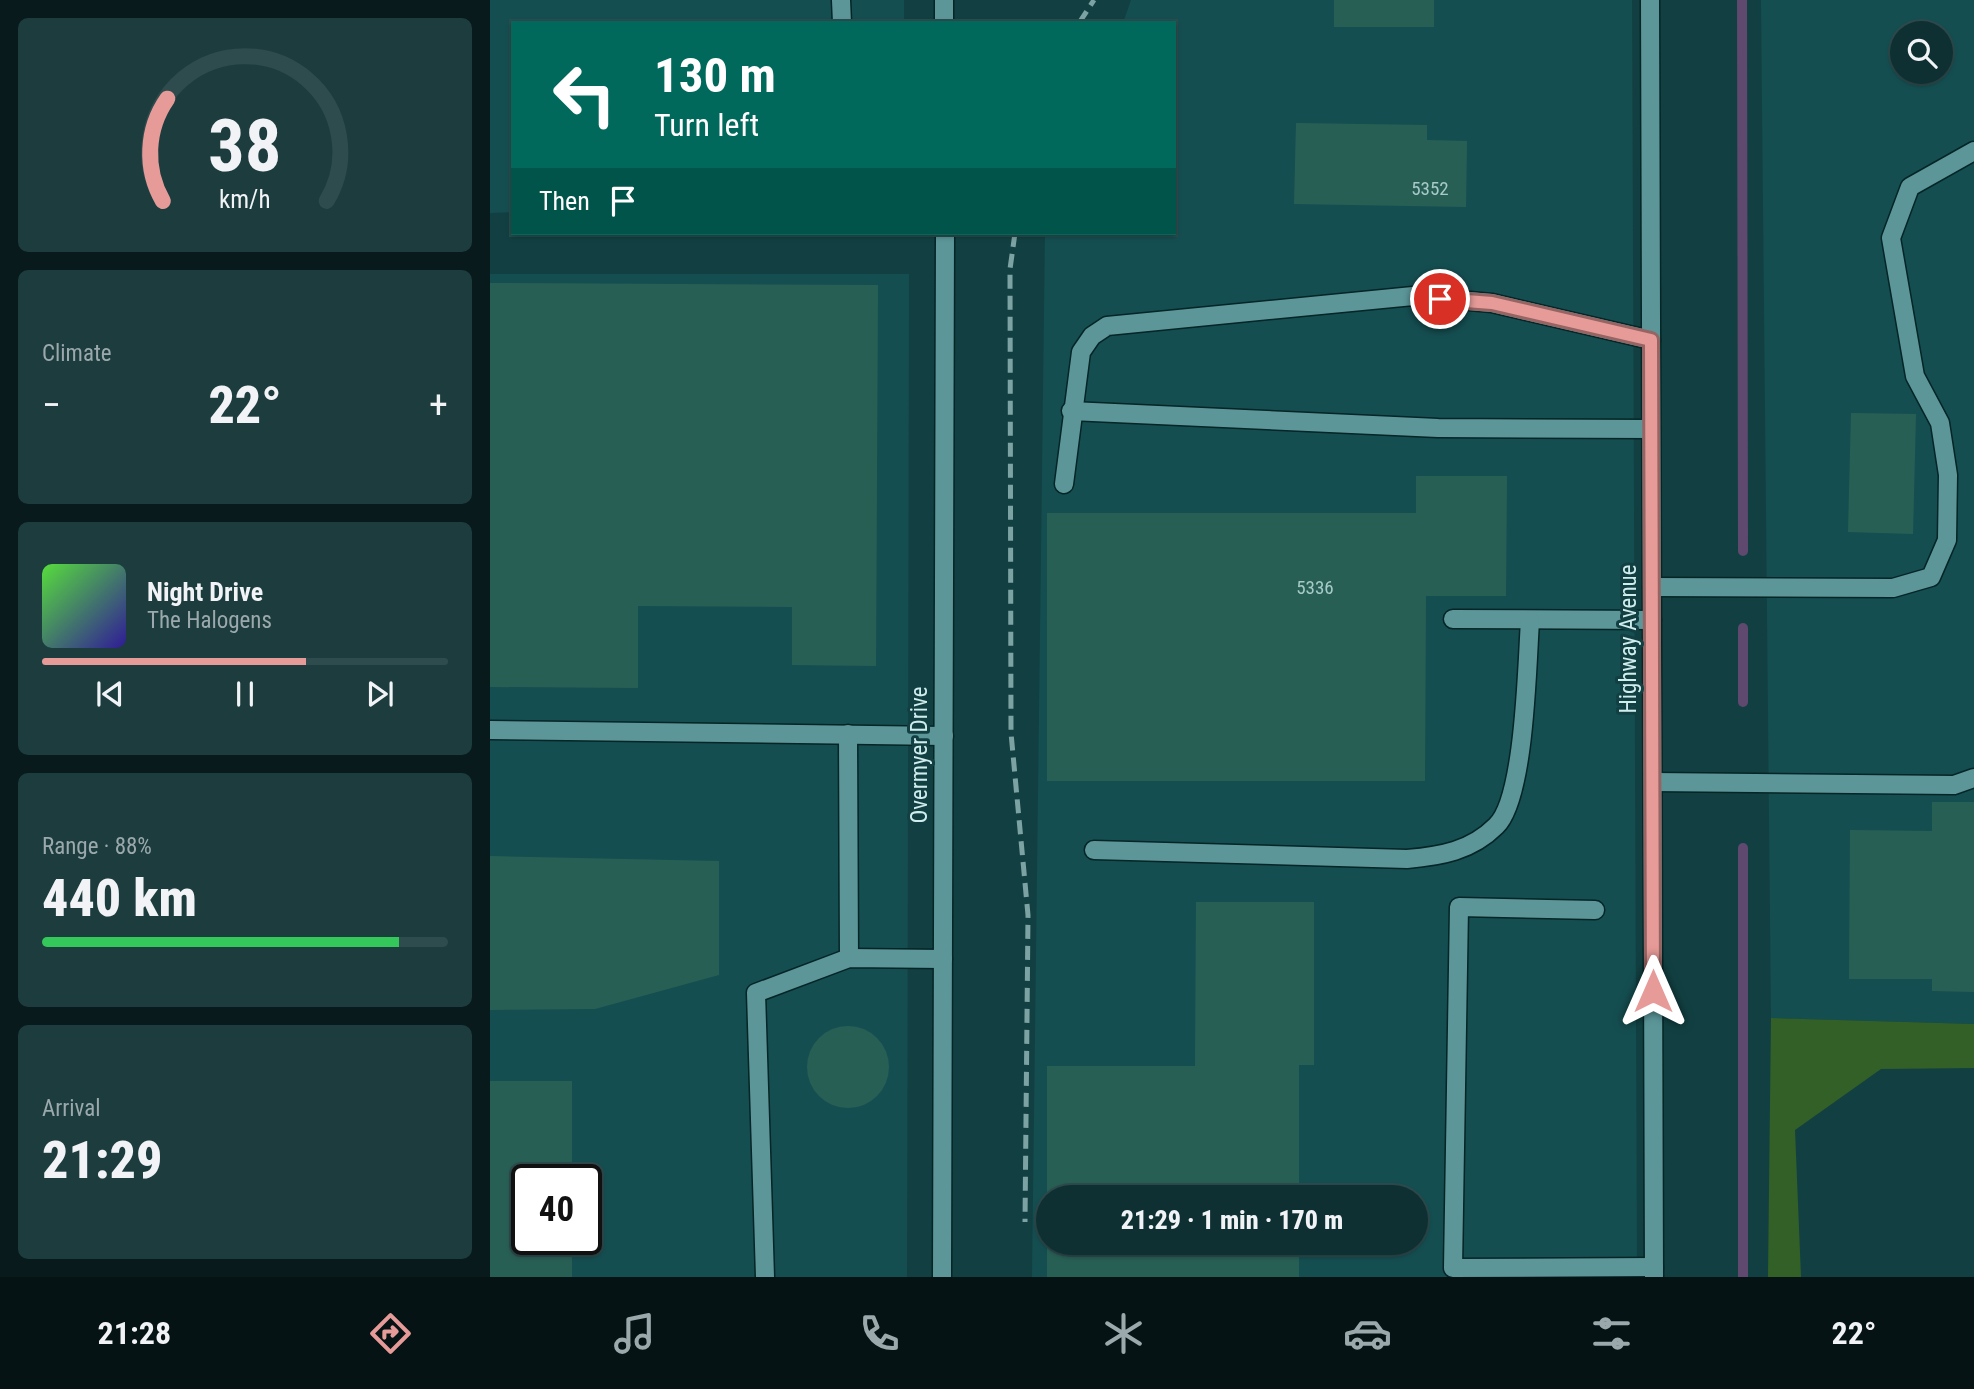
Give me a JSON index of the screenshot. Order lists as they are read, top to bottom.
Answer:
{
  "streets": {
    "street": ["Highway Avenue", "Overmyer Drive"]
  },
  "house_numbers": ["5352", "5336"],
  "page": {
    "turn": ["130 m", "Turn left"],
    "then": "Then",
    "tile": [
      "Climate",
      ["Range · 88%", "440 km"],
      ["Arrival", "21:29"]
    ],
    "heat": ["−", "22°", "+"],
    "song": ["Night Drive", "The Halogens"],
    "limit": "40",
    "trip": "21:29 · 1 min · 170 m",
    "tabs": ["21:28", "22°"],
    "gauge": ["38", "km/h"]
  }
}
